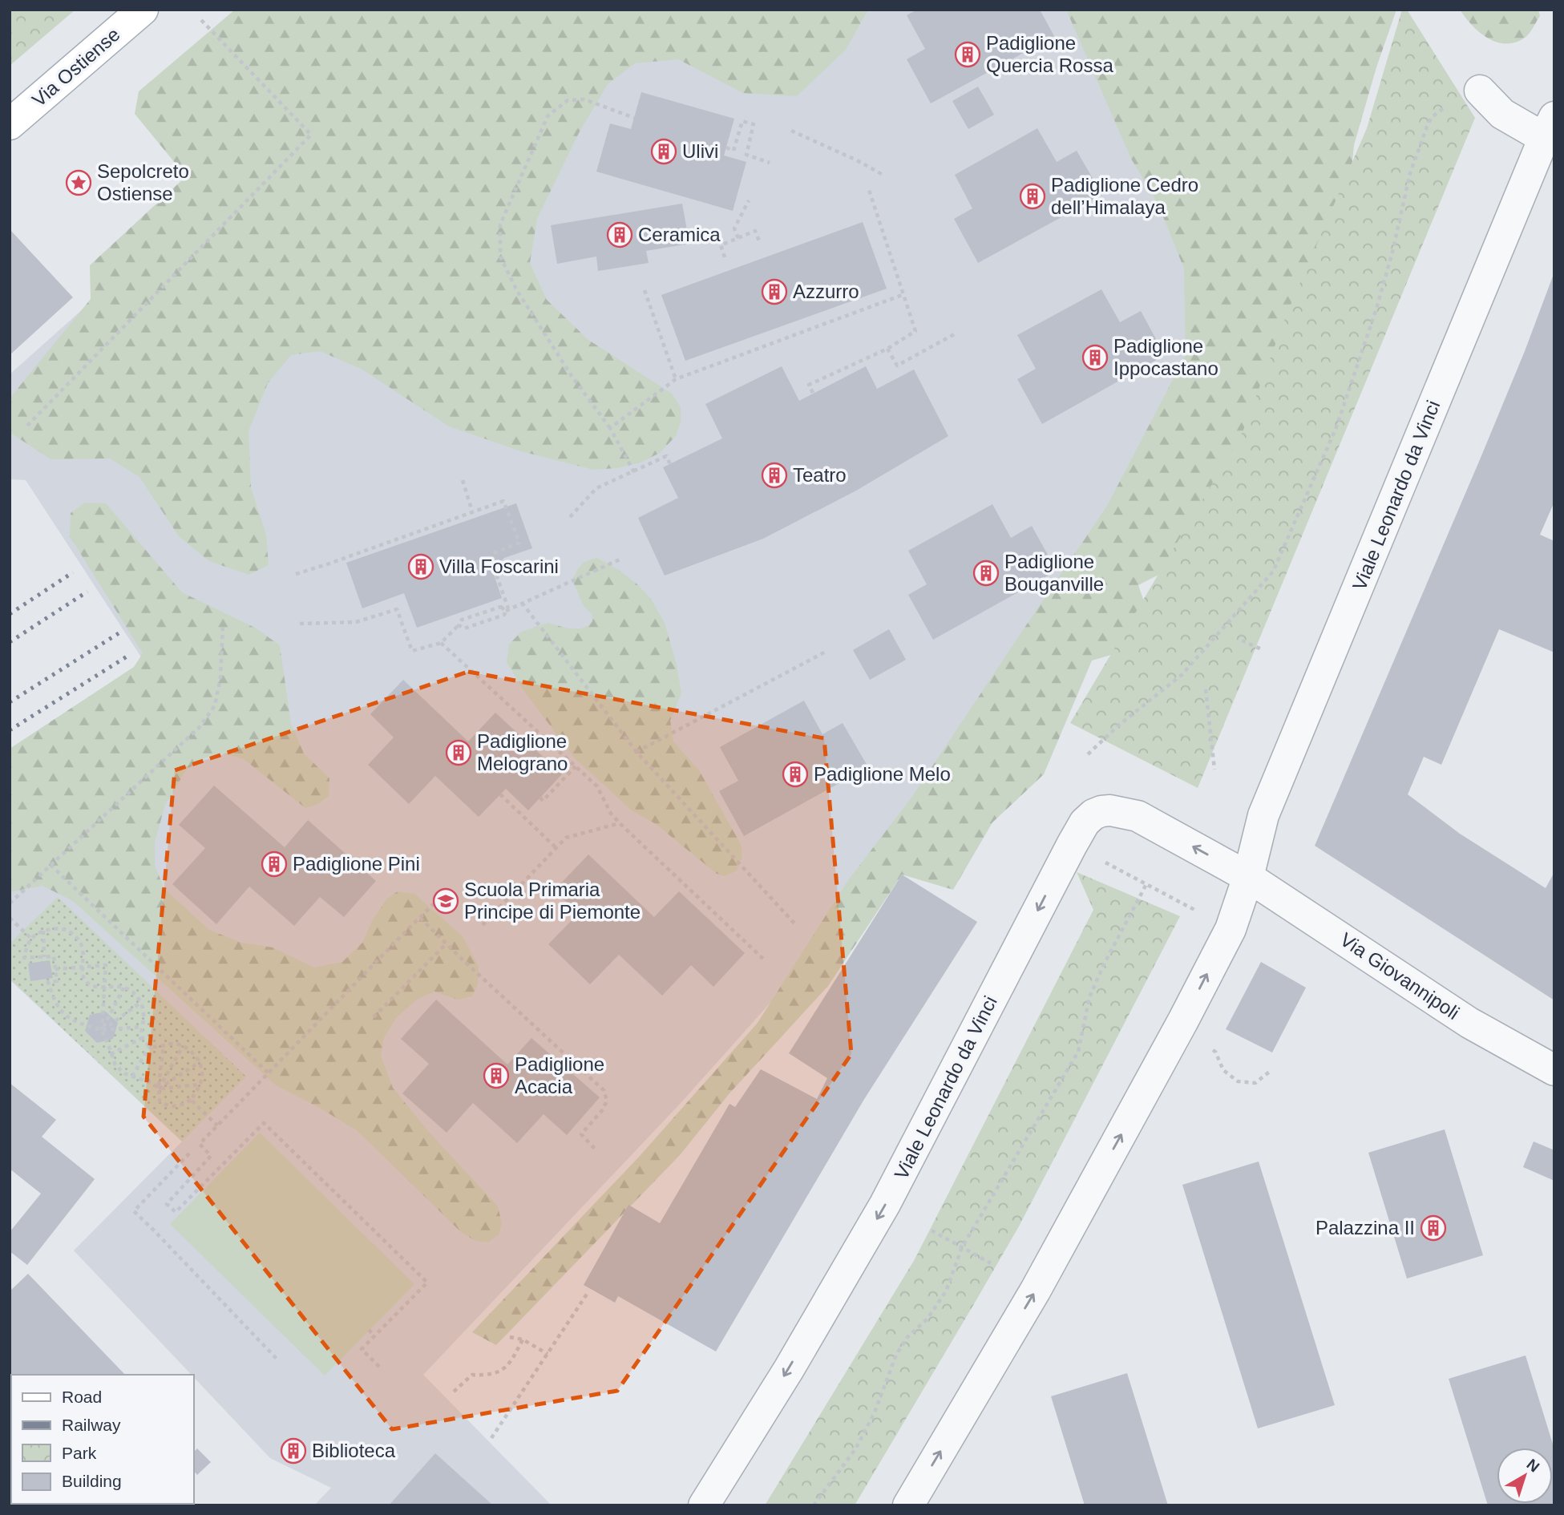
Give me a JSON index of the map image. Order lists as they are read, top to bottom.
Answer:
{
  "streets": {
    "main road": ["Via Ostiense"],
    "street": ["Viale Leonardo da Vinci", "Via Giovannipoli"]
  },
  "crossings": [
    ["Viale Leonardo da Vinci", "Via Giovannipoli"]
  ],
  "places": {
    "building": [
      "Padiglione Quercia Rossa",
      "Ulivi",
      "Padiglione Cedro dell’Himalaya",
      "Ceramica",
      "Azzurro",
      "Padiglione Ippocastano",
      "Teatro",
      "Villa Foscarini",
      "Padiglione Bouganville",
      "Padiglione Melograno",
      "Padiglione Melo",
      "Padiglione Pini",
      "Padiglione Acacia",
      "Palazzina II",
      "Biblioteca"
    ],
    "place": ["Sepolcreto Ostiense"],
    "school or university": ["Scuola Primaria Principe di Piemonte"]
  },
  "legend": [
    "Road",
    "Railway",
    "Park",
    "Building"
  ],
  "north": "top right"
}
